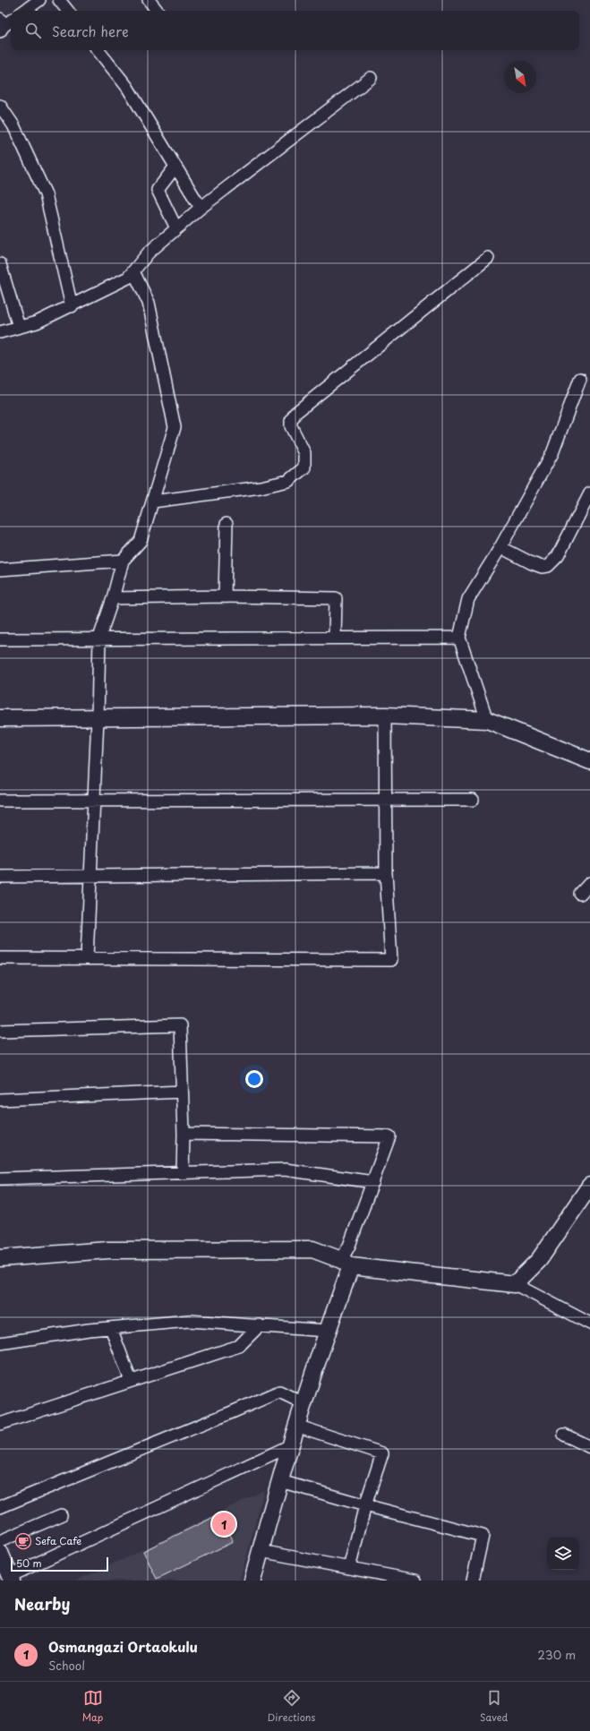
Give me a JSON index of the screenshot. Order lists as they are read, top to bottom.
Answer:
{
  "places": {
    "cafe": ["Sefa Cafe"]
  },
  "scale_bar": "50 m",
  "north": "bottom right",
  "page": {
    "search": "Search here",
    "pins": "1",
    "scale": "50 m",
    "heading": "Nearby",
    "list": [
      {
        "mark": "1",
        "name": "Osmangazi Ortaokulu",
        "note": "School",
        "value": "230 m"
      }
    ],
    "nav": ["Map", "Directions", "Saved"]
  }
}
